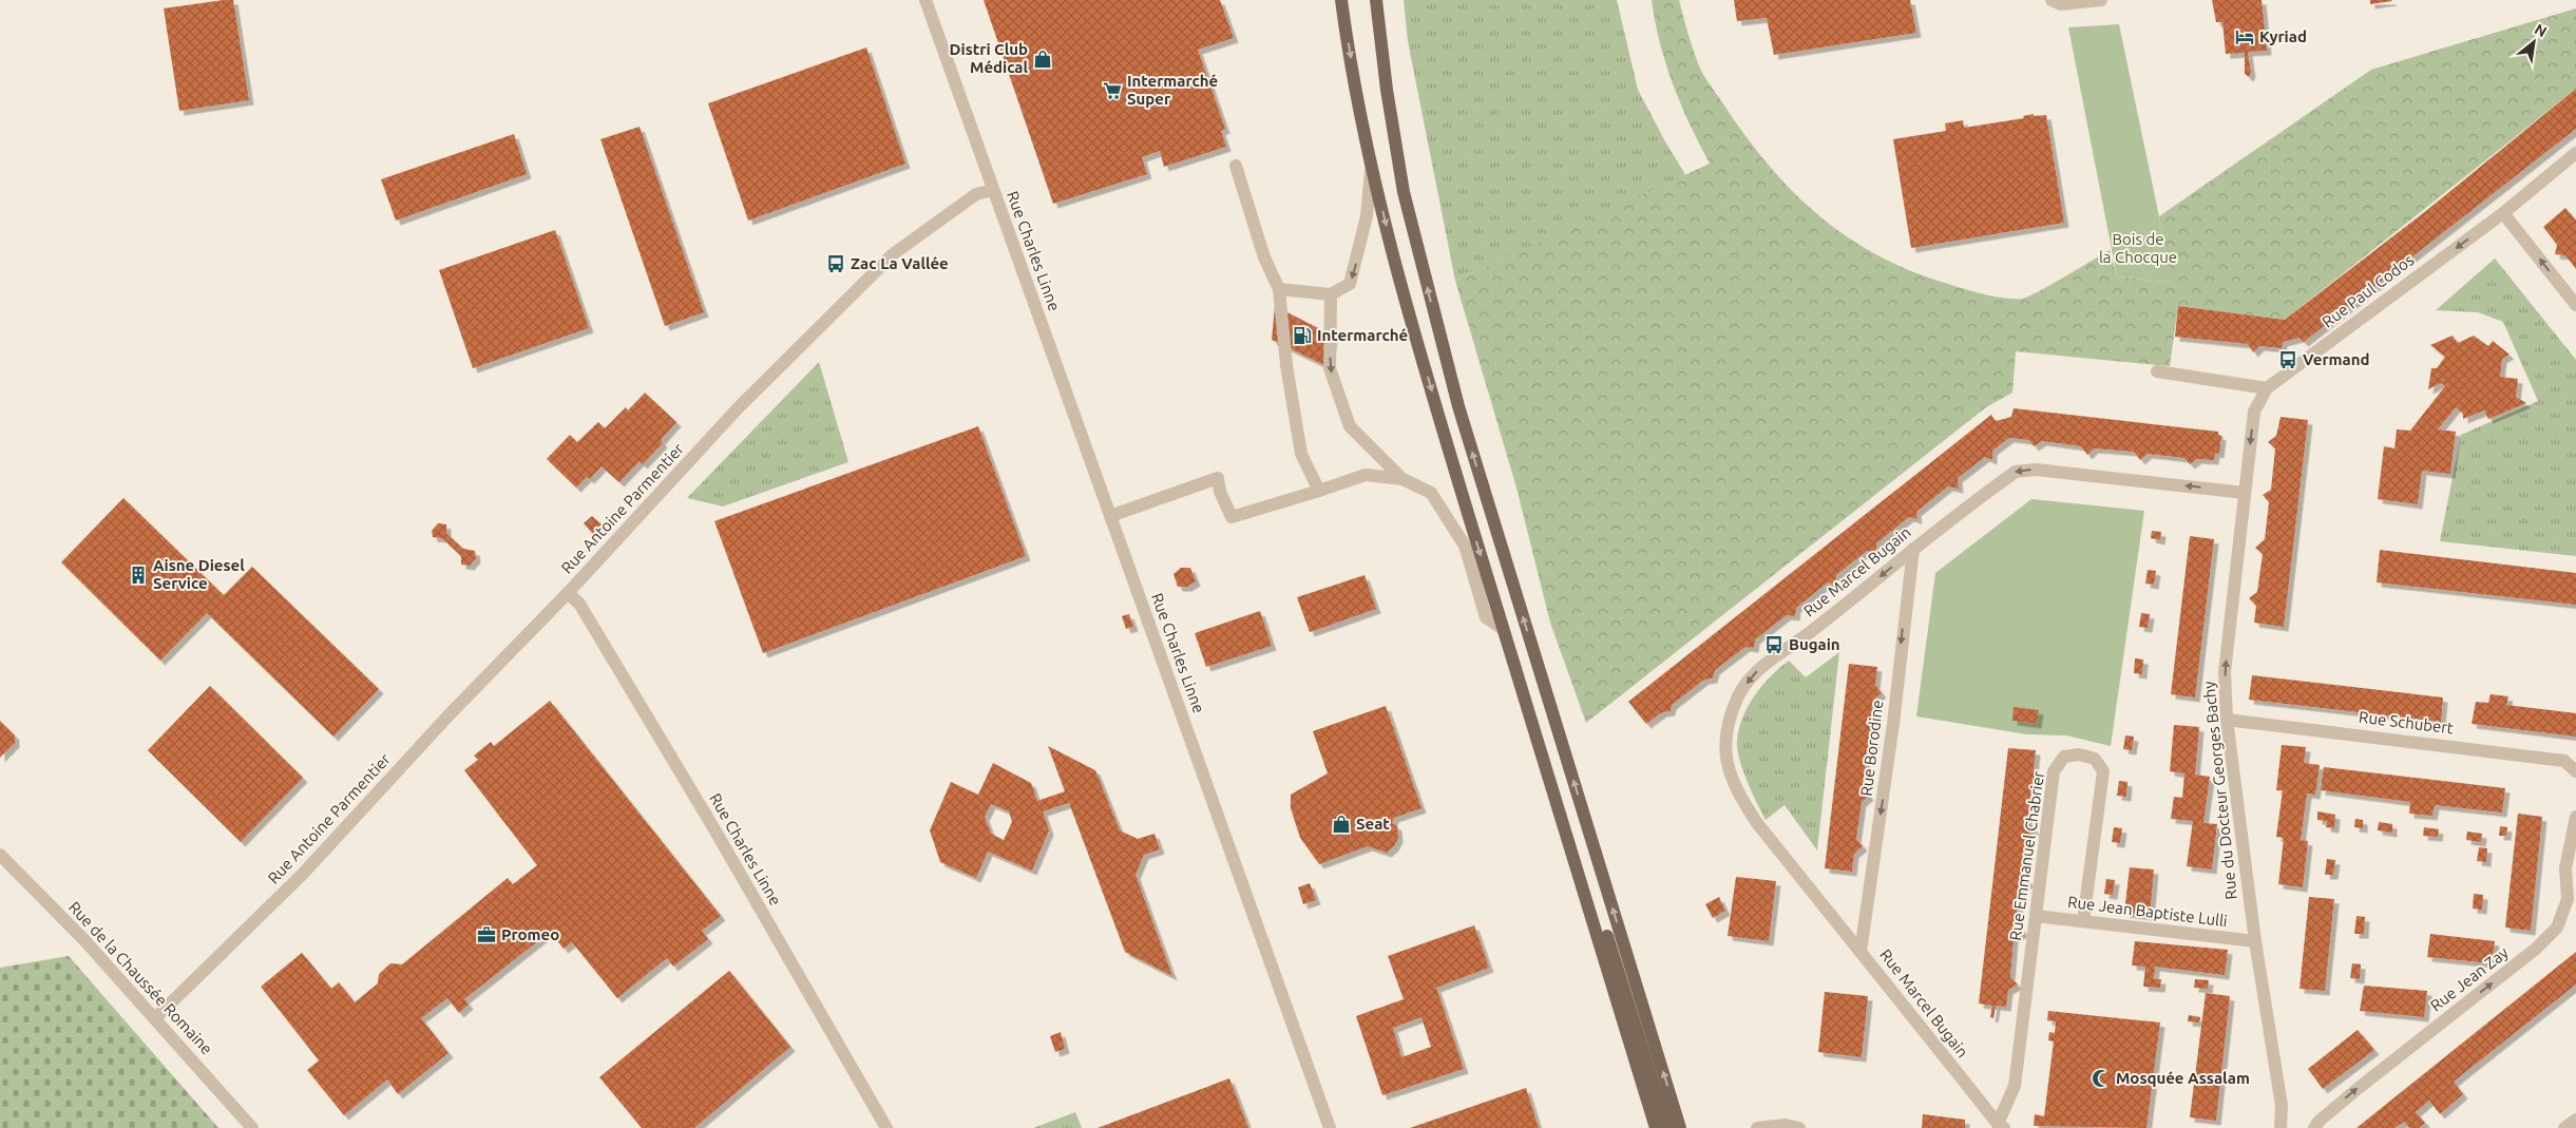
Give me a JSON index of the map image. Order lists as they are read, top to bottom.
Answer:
{
  "streets": {
    "street": [
      "Rue Charles Linne",
      "Rue Paul Codos",
      "Rue Antoine Parmentier",
      "Rue Marcel Bugain",
      "Rue Schubert",
      "Rue Borodine",
      "Rue du Docteur Georges Bachy",
      "Rue Emmanuel Chabrier",
      "Rue Jean Baptiste Lulli",
      "Rue de la Chaussée Romaine",
      "Rue Jean Zay"
    ]
  },
  "crossings": [
    ["Rue Charles Linne", "Rue Antoine Parmentier"],
    ["Rue Paul Codos", "Rue du Docteur Georges Bachy"],
    ["Rue Antoine Parmentier", "Rue de la Chaussée Romaine"],
    ["Rue Marcel Bugain", "Rue Borodine"],
    ["Rue Marcel Bugain", "Rue du Docteur Georges Bachy"],
    ["Rue Marcel Bugain", "Rue Emmanuel Chabrier"],
    ["Rue Schubert", "Rue du Docteur Georges Bachy"],
    ["Rue du Docteur Georges Bachy", "Rue Jean Baptiste Lulli"],
    ["Rue Emmanuel Chabrier", "Rue Jean Baptiste Lulli"]
  ],
  "one_way": ["Rue Paul Codos", "Rue Borodine", "Rue Jean Zay"],
  "parks": ["Bois de la Chocque"],
  "places": {
    "hotel": ["Kyriad"],
    "shop": ["Distri Club Médical", "Seat"],
    "supermarket": ["Intermarché Super"],
    "bus stop": ["Zac La Vallée", "Vermand", "Bugain"],
    "fuel station": ["Intermarché"],
    "building": ["Aisne Diesel Service"],
    "office": ["Promeo"],
    "mosque": ["Mosquée Assalam"]
  },
  "north": "top right"
}
